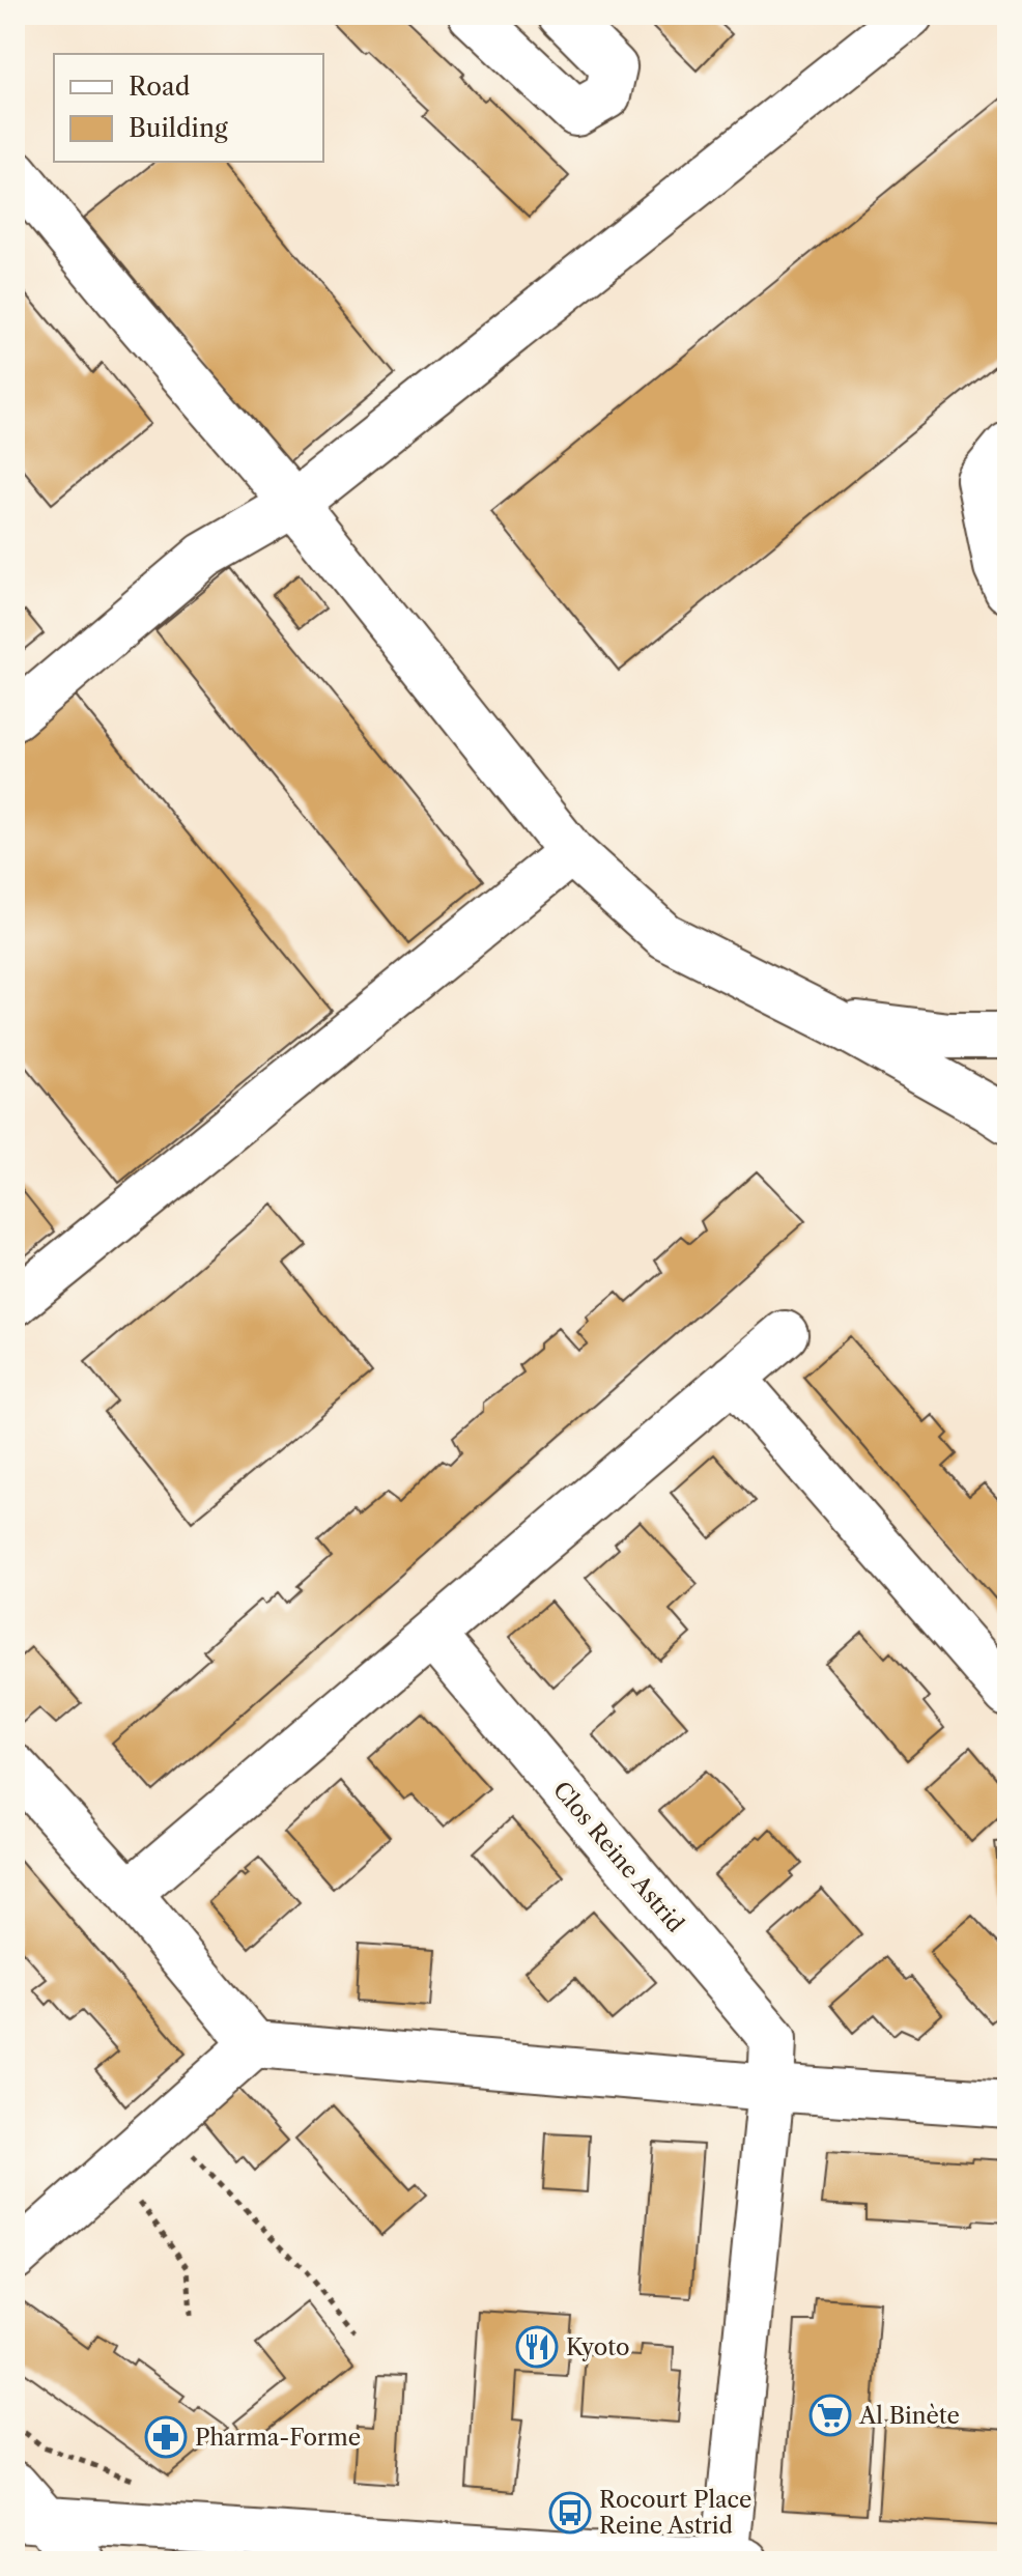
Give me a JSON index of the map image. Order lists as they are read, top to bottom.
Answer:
{
  "streets": {
    "street": ["Clos Reine Astrid"]
  },
  "places": {
    "restaurant": ["Kyoto"],
    "supermarket": ["Al Binète"],
    "pharmacy": ["Pharma-Forme"],
    "bus stop": ["Rocourt Place Reine Astrid"]
  },
  "legend": ["Road", "Building"]
}
